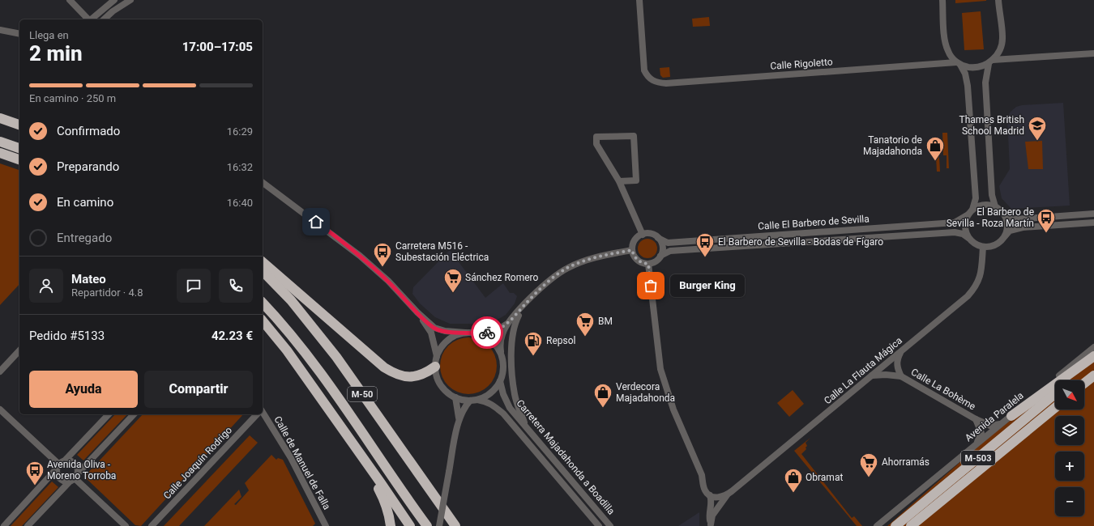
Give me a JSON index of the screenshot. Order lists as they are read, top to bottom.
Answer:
{
  "streets": {
    "highway": ["M-50", "M-503"],
    "street": [
      "Calle Rigoletto",
      "Calle El Barbero de Sevilla",
      "Calle La Flauta Mágica",
      "Calle La Bohème",
      "Avenida Paralela",
      "Carretera Majadahonda a Boadilla",
      "Calle Joaquín Rodrigo",
      "Calle de Manuel de Falla"
    ]
  },
  "crossings": [
    ["Calle El Barbero de Sevilla", "Calle La Flauta Mágica"],
    ["Calle La Flauta Mágica", "Calle La Bohème"],
    ["Calle La Bohème", "Avenida Paralela"]
  ],
  "places": {
    "school or university": ["Thames British School Madrid"],
    "shop": ["Tanatorio de Majadahonda", "Verdecora Majadahonda", "Obramat"],
    "bus stop": [
      "El Barbero de Sevilla - Roza Martín",
      "El Barbero de Sevilla - Bodas de Fígaro",
      "Carretera M516 - Subestación Eléctrica",
      "Avenida Oliva - Moreno Torroba"
    ],
    "other": ["Burger King"],
    "supermarket": ["Sánchez Romero", "BM", "Ahorramás"],
    "fuel station": ["Repsol"]
  },
  "north": "bottom right",
  "page": {
    "heading": ["2 min", "Llega en", "17:00–17:05"],
    "panel": [
      "Mateo",
      "Repartidor · 4.8",
      "Pedido #5133",
      "42.23 €"
    ],
    "bar": "En camino · 250 m",
    "list": [
      ["Confirmado", "16:29"],
      ["Preparando", "16:32"],
      ["En camino", "16:40"],
      "Entregado"
    ],
    "bubble": "Burger King",
    "buttons": ["Ayuda", "Compartir"],
    "map_buttons": ["+", "−"]
  }
}
